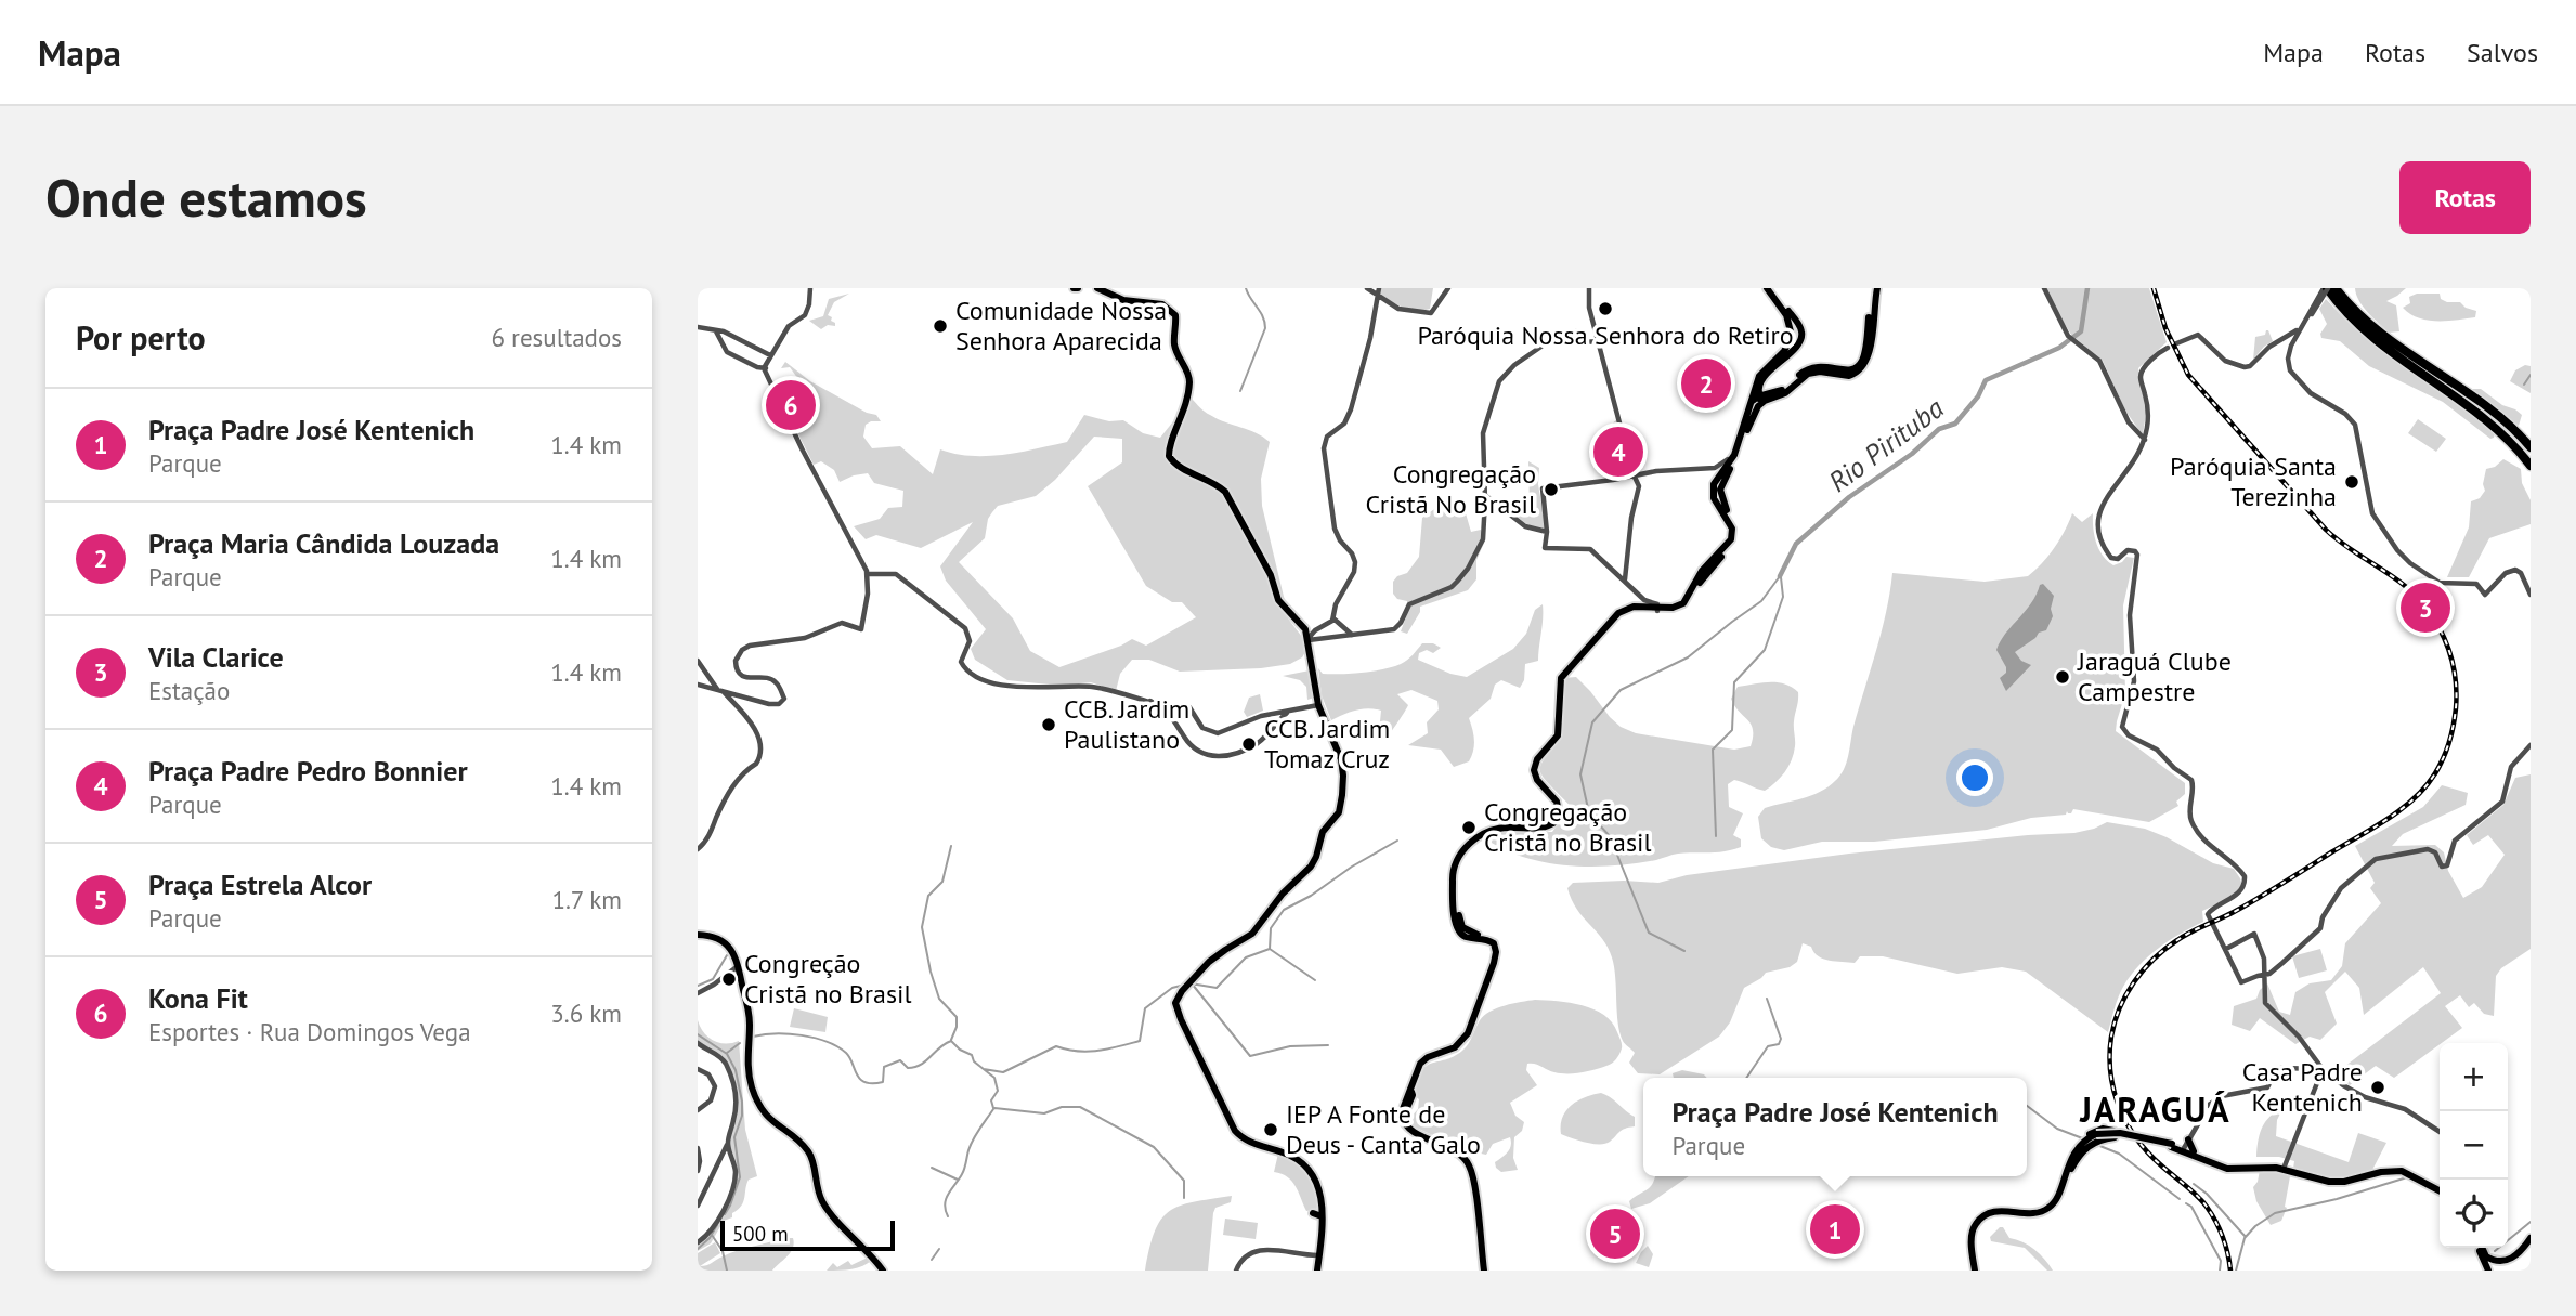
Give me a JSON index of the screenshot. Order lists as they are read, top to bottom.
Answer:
{
  "districts": ["JARAGUÁ"],
  "water": ["Rio Pirituba"],
  "places": [
    "Paróquia Nossa Senhora do Retiro",
    "Comunidade Nossa Senhora Aparecida",
    "Paróquia Santa Terezinha",
    "Congregação Cristã No Brasil",
    "Jaraguá Clube Campestre",
    "CCB. Jardim Paulistano",
    "CCB. Jardim Tomaz Cruz",
    "Congregação Cristã no Brasil",
    "Congreção Cristã no Brasil",
    "Casa Padre Kentenich",
    "IEP A Fonte de Deus - Canta Galo"
  ],
  "scale_bar": "500 m",
  "page": {
    "header": "Mapa",
    "nav": ["Mapa", "Rotas", "Salvos"],
    "buttons": "Rotas",
    "title": "Onde estamos",
    "heading": ["Por perto", "6 resultados"],
    "pins": [
      "2",
      "6",
      "4",
      "3",
      "1",
      "5"
    ],
    "list": [
      {
        "mark": "1",
        "name": "Praça Padre José Kentenich",
        "note": "Parque",
        "value": "1.4 km"
      },
      {
        "mark": "2",
        "name": "Praça Maria Cândida Louzada",
        "note": "Parque",
        "value": "1.4 km"
      },
      {
        "mark": "3",
        "name": "Vila Clarice",
        "note": "Estação",
        "value": "1.4 km"
      },
      {
        "mark": "4",
        "name": "Praça Padre Pedro Bonnier",
        "note": "Parque",
        "value": "1.4 km"
      },
      {
        "mark": "5",
        "name": "Praça Estrela Alcor",
        "note": "Parque",
        "value": "1.7 km"
      },
      {
        "mark": "6",
        "name": "Kona Fit",
        "note": "Esportes · Rua Domingos Vega",
        "value": "3.6 km"
      }
    ],
    "map_buttons": ["+", "−"],
    "popup": ["Praça Padre José Kentenich", "Parque"],
    "scale": "500 m"
  }
}
